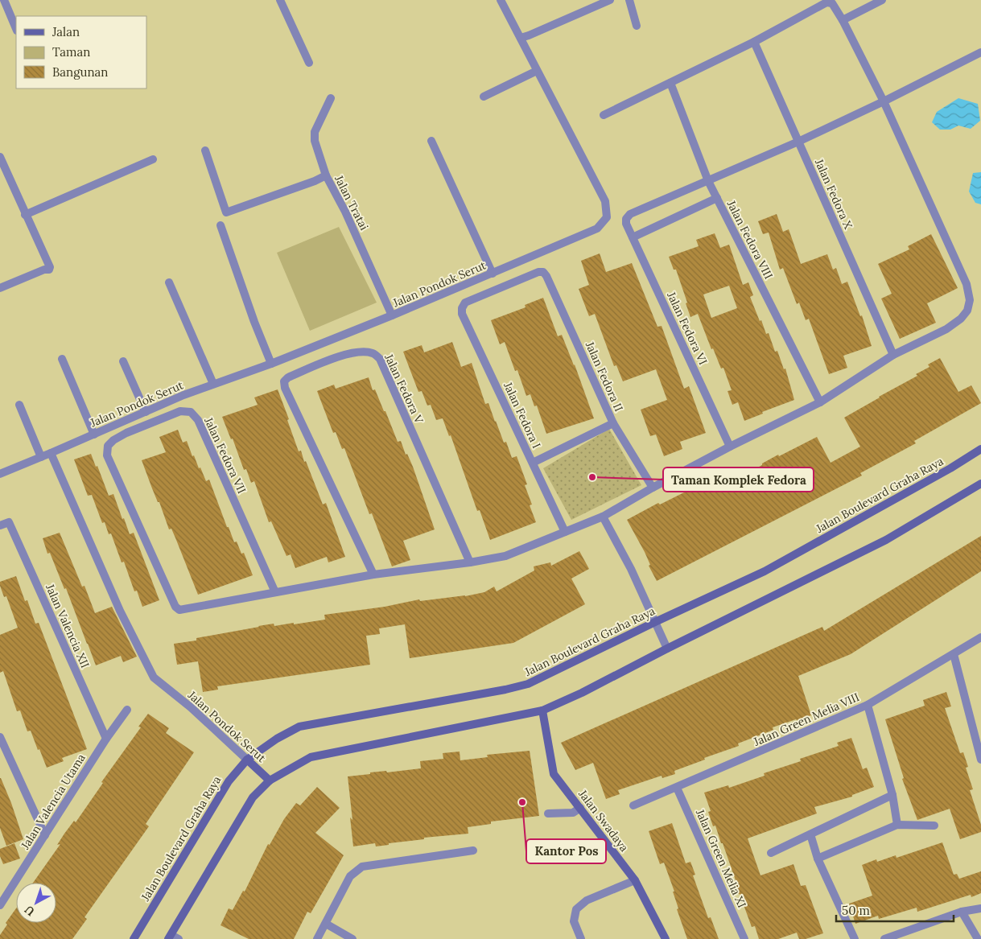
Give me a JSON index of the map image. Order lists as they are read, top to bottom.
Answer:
{
  "streets": {
    "main road": ["Jalan Pondok Serut", "Jalan Boulevard Graha Raya", "Jalan Swadaya"],
    "street": [
      "Jalan Fedora X",
      "Jalan Tratai",
      "Jalan Fedora VIII",
      "Jalan Fedora VI",
      "Jalan Fedora II",
      "Jalan Fedora V",
      "Jalan Fedora I",
      "Jalan Fedora VII",
      "Jalan Valencia XII",
      "Jalan Green Melia VIII",
      "Jalan Valencia Utama",
      "Jalan Green Melia XI"
    ]
  },
  "crossings": [
    ["Jalan Tratai", "Jalan Pondok Serut"],
    ["Jalan Fedora VIII", "Jalan Fedora VI"],
    ["Jalan Pondok Serut", "Jalan Boulevard Graha Raya"],
    ["Jalan Fedora II", "Jalan Fedora I"],
    ["Jalan Valencia XII", "Jalan Valencia Utama"],
    ["Jalan Green Melia VIII", "Jalan Green Melia XI"]
  ],
  "places": ["Taman Komplek Fedora", "Kantor Pos"],
  "legend": ["Jalan", "Taman", "Bangunan"],
  "scale_bar": "50 m",
  "north": "bottom left"
}
